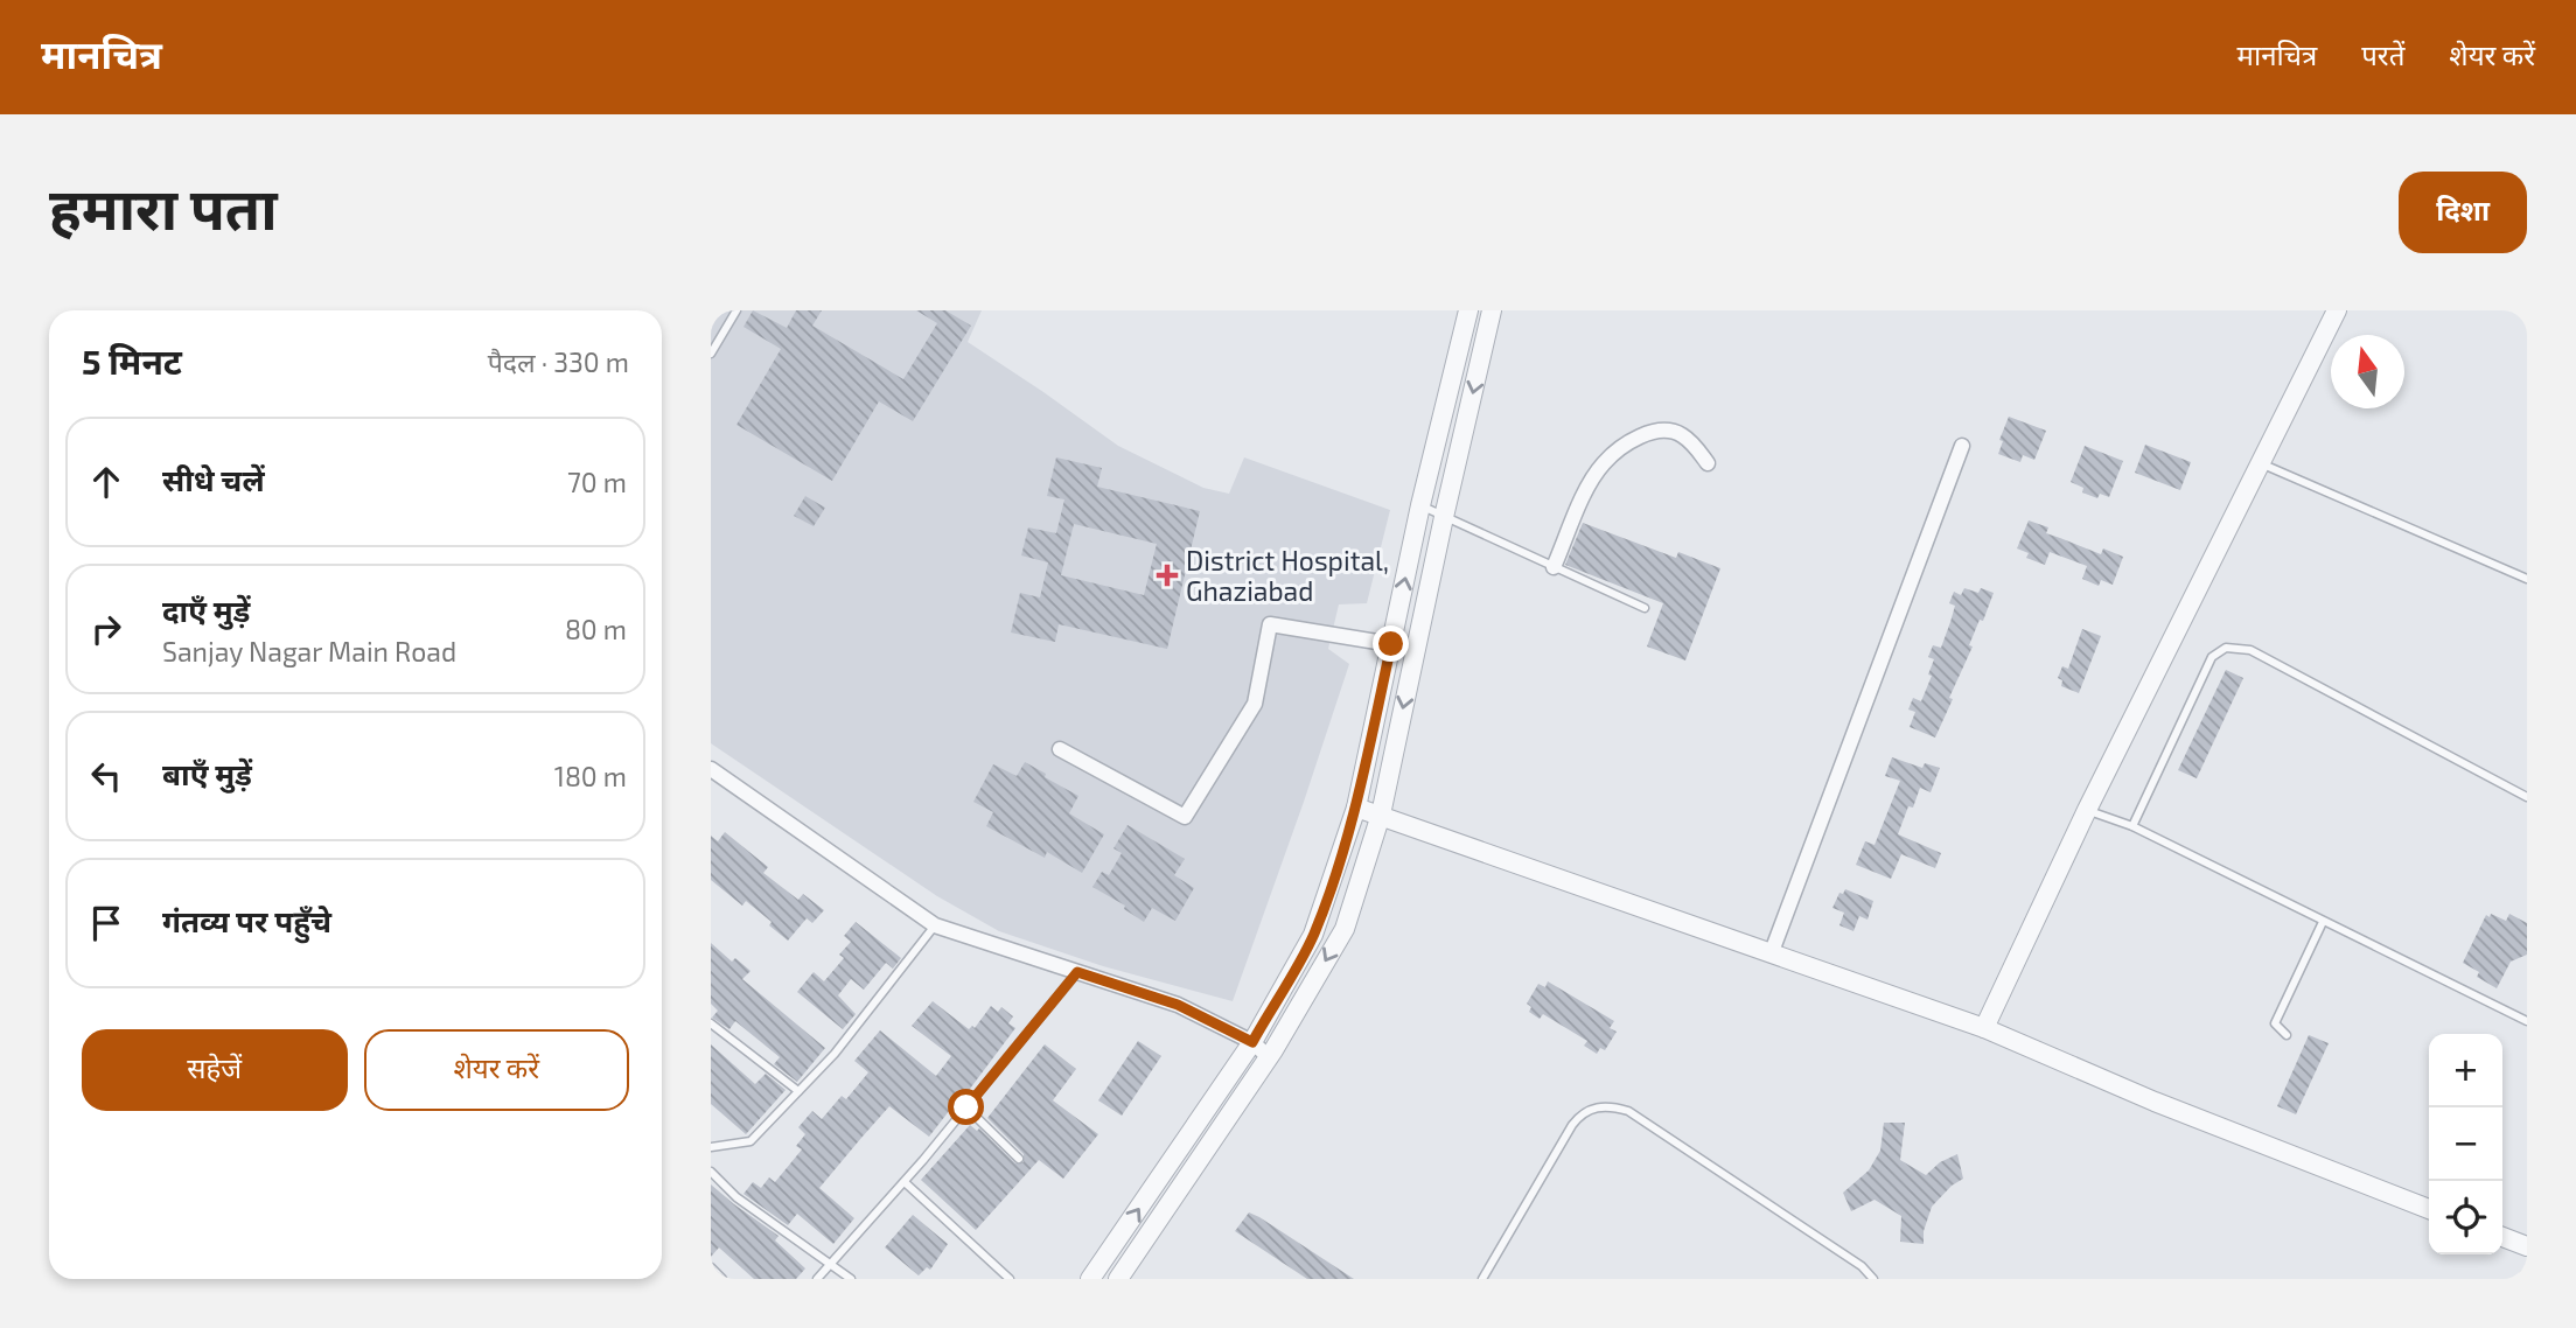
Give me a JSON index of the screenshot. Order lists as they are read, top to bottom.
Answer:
{
  "places": {
    "health": ["District Hospital, Ghaziabad"]
  },
  "north": "top",
  "page": {
    "header": "मानचित्र",
    "nav": ["मानचित्र", "परतें", "शेयर करें"],
    "buttons": [
      "दिशा",
      ["सहेजें", "शेयर करें"]
    ],
    "title": "हमारा पता",
    "heading": ["5 मिनट", "पैदल · 330 m"],
    "list": [
      ["सीधे चलें", "70 m"],
      ["दाएँ मुड़ें", "Sanjay Nagar Main Road", "80 m"],
      ["बाएँ मुड़ें", "180 m"],
      "गंतव्य पर पहुँचे"
    ],
    "map_buttons": ["+", "−"]
  }
}
